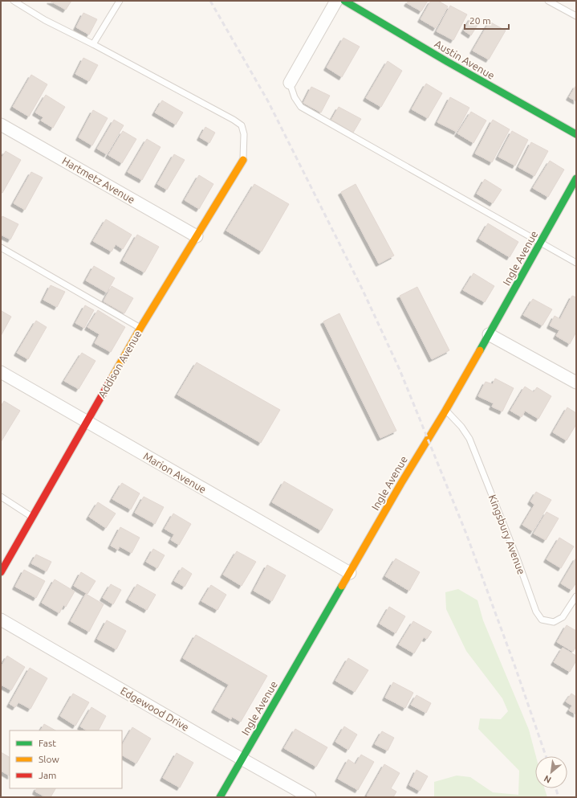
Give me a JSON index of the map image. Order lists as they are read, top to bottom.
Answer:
{
  "streets": {
    "street": [
      "Austin Avenue",
      "Hartmetz Avenue",
      "Ingle Avenue",
      "Addison Avenue",
      "Marion Avenue",
      "Edgewood Drive"
    ],
    "lane": ["Kingsbury Avenue"]
  },
  "crossings": [
    ["Hartmetz Avenue", "Addison Avenue"],
    ["Ingle Avenue", "Marion Avenue"],
    ["Ingle Avenue", "Kingsbury Avenue"],
    ["Ingle Avenue", "Edgewood Drive"],
    ["Addison Avenue", "Marion Avenue"]
  ],
  "legend": ["Fast", "Slow", "Jam"],
  "scale_bar": "20 m",
  "north": "bottom left"
}
